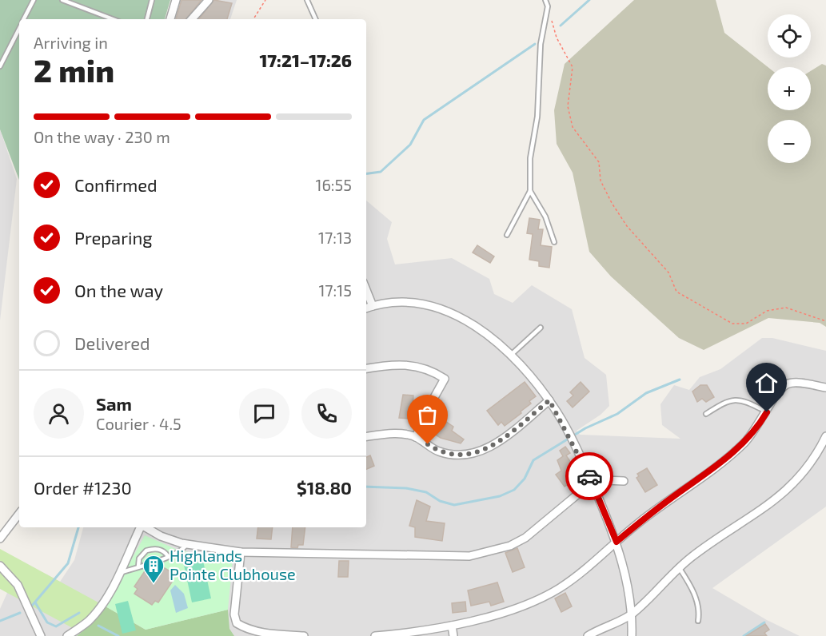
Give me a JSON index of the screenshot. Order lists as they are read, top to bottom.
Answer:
{
  "places": {
    "building": ["Highlands Pointe Clubhouse"]
  },
  "page": {
    "map_buttons": ["+", "−"],
    "heading": ["2 min", "Arriving in", "17:21–17:26"],
    "panel": [
      "Sam",
      "Courier · 4.5",
      "Order #1230",
      "$18.80"
    ],
    "bar": "On the way · 230 m",
    "list": [
      ["Confirmed", "16:55"],
      ["Preparing", "17:13"],
      ["On the way", "17:15"],
      "Delivered"
    ]
  }
}
